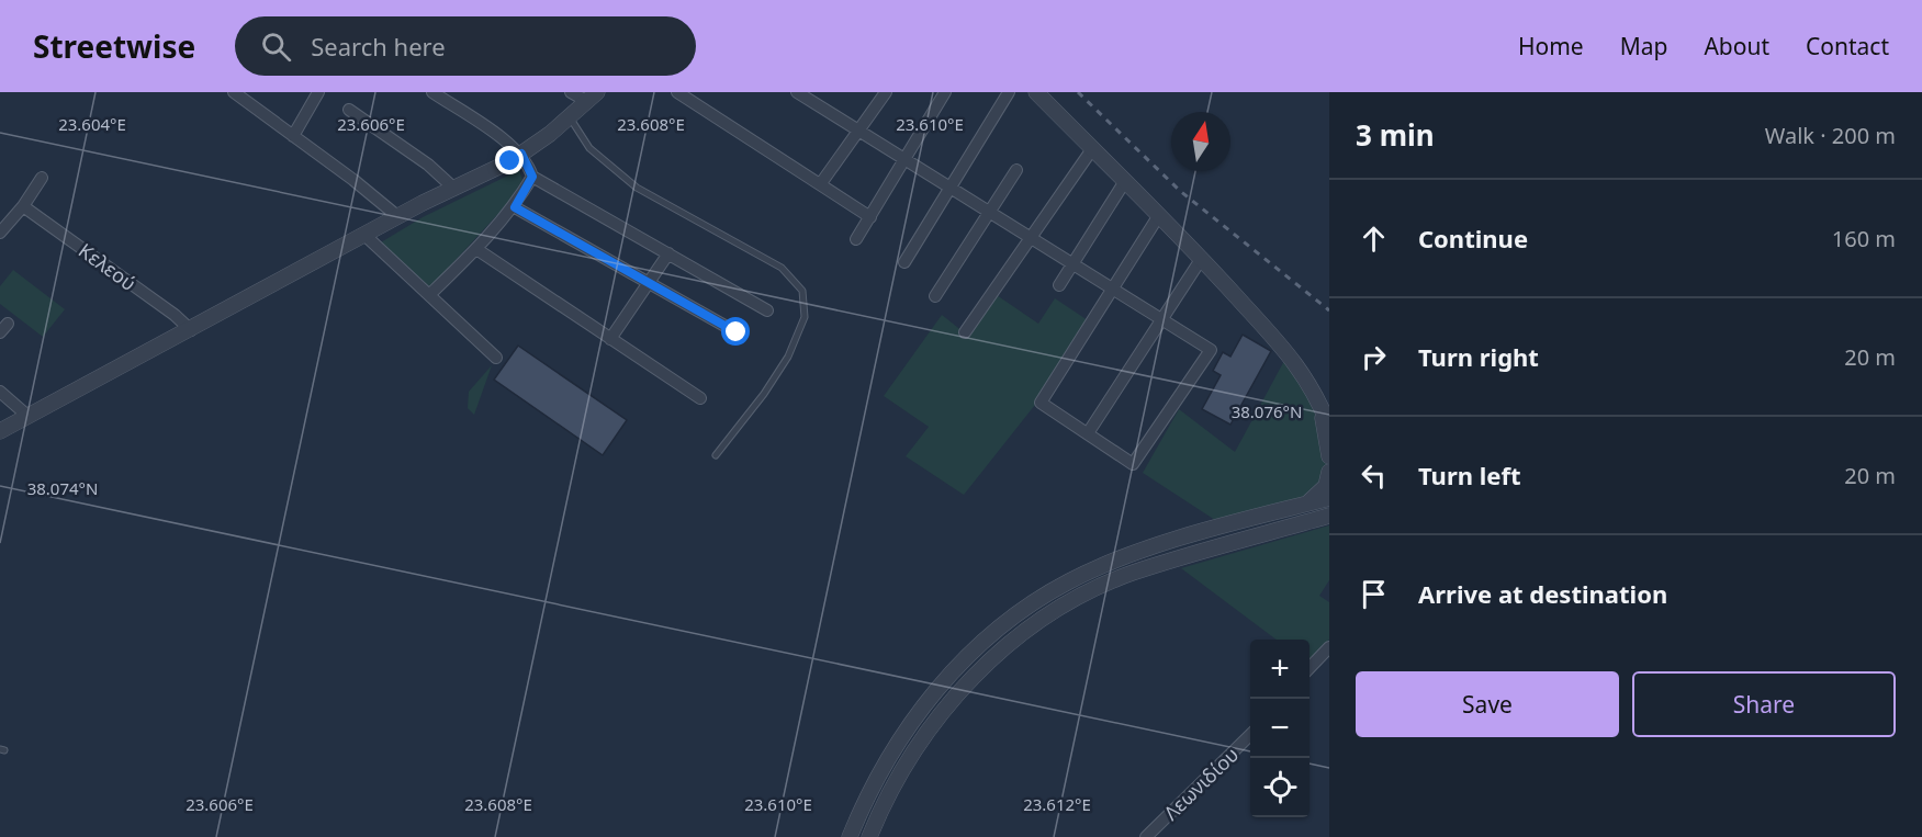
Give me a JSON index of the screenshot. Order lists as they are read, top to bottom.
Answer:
{
  "streets": {
    "street": ["Κελεού", "Λεωνιδίου"]
  },
  "north": "top",
  "page": {
    "header": "Streetwise",
    "search": "Search here",
    "nav": [
      "Home",
      "Map",
      "About",
      "Contact"
    ],
    "heading": ["3 min", "Walk · 200 m"],
    "list": [
      ["Continue", "160 m"],
      ["Turn right", "20 m"],
      ["Turn left", "20 m"],
      "Arrive at destination"
    ],
    "map_buttons": ["+", "−"],
    "buttons": ["Save", "Share"]
  },
  "coordinates": [
    "23.604°E",
    "23.606°E",
    "23.608°E",
    "23.610°E",
    "38.076°N",
    "38.074°N",
    "23.612°E"
  ]
}
